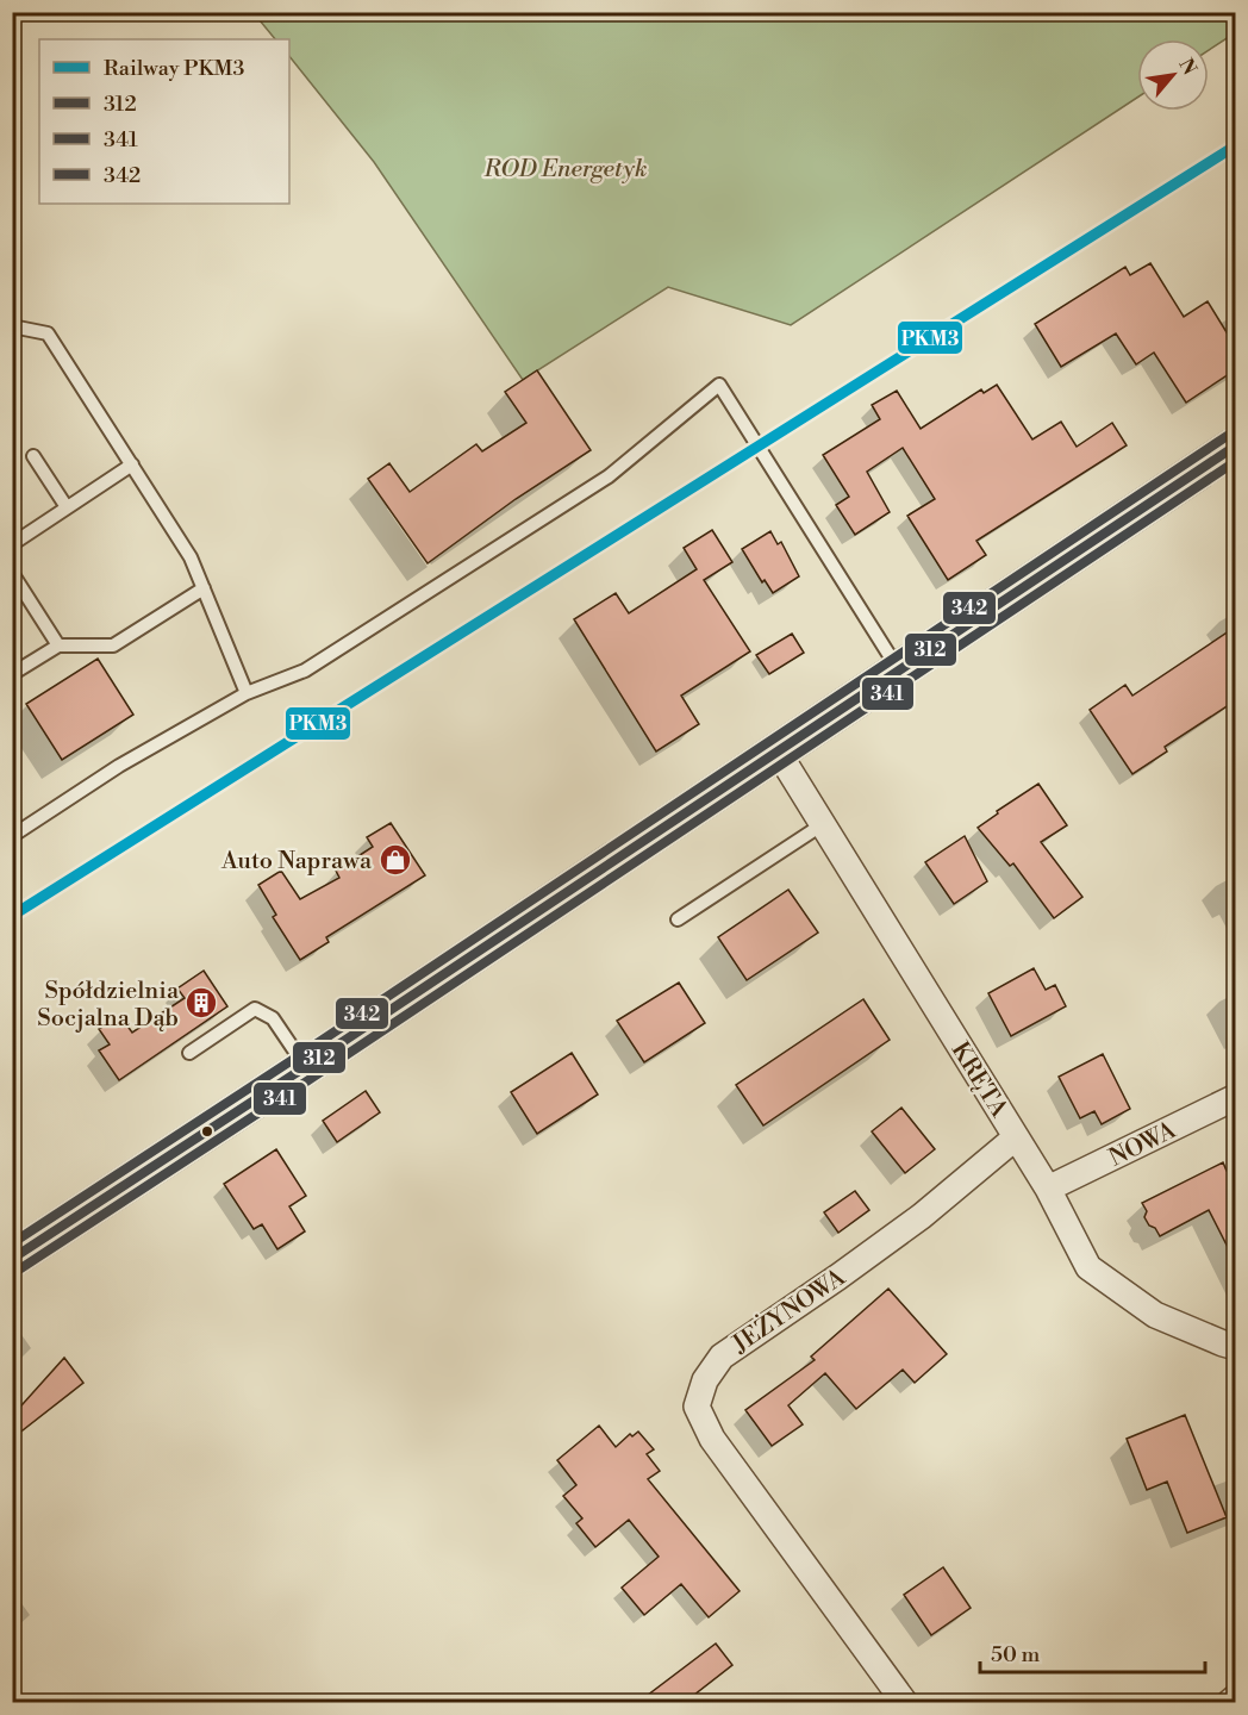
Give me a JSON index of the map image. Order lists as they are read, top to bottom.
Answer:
{
  "streets": {
    "street": ["KRĘTA", "NOWA", "JEŻYNOWA"]
  },
  "crossings": [
    ["KRĘTA", "NOWA"],
    ["KRĘTA", "JEŻYNOWA"]
  ],
  "parks": ["ROD Energetyk"],
  "places": {
    "shop": ["Auto Naprawa"],
    "building": ["Spółdzielnia Socjalna Dąb"]
  },
  "lines": [
    "rail line PKM3",
    "transit line 342",
    "transit line 312",
    "transit line 341"
  ],
  "legend": [
    "Railway PKM3",
    "312",
    "341",
    "342"
  ],
  "scale_bar": "50 m",
  "north": "top right"
}
